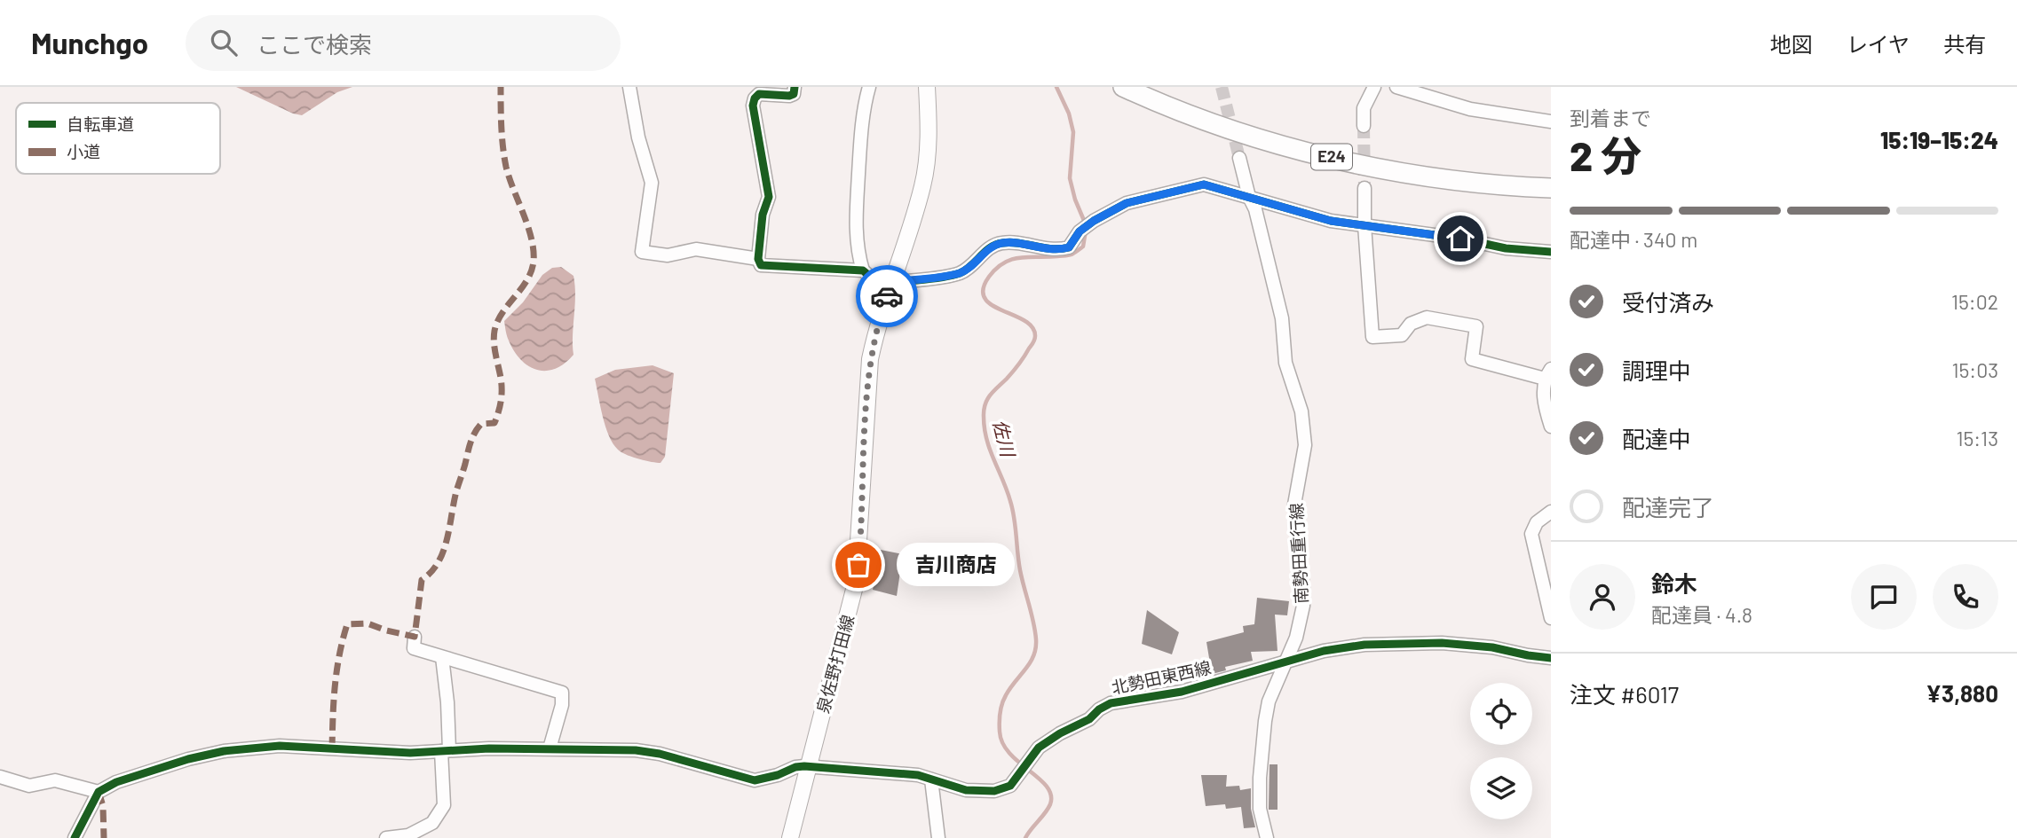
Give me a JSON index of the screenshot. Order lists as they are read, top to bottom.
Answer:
{
  "streets": {
    "highway": ["E24"],
    "main road": ["泉佐野打田線"],
    "street": ["南勢田重行線", "北勢田東西線"]
  },
  "crossings": [
    ["南勢田重行線", "北勢田東西線"],
    ["泉佐野打田線", "北勢田東西線"]
  ],
  "water": ["佐川"],
  "places": ["吉川商店"],
  "legend": ["自転車道", "小道"],
  "page": {
    "header": "Munchgo",
    "search": "ここで検索",
    "nav": ["地図", "レイヤ", "共有"],
    "heading": ["2 分", "到着まで", "15:19–15:24"],
    "panel": [
      "鈴木",
      "配達員 · 4.8",
      "注文 #6017",
      "¥3,880"
    ],
    "bar": "配達中 · 340 m",
    "list": [
      ["受付済み", "15:02"],
      ["調理中", "15:03"],
      ["配達中", "15:13"],
      "配達完了"
    ],
    "bubble": "吉川商店"
  }
}
